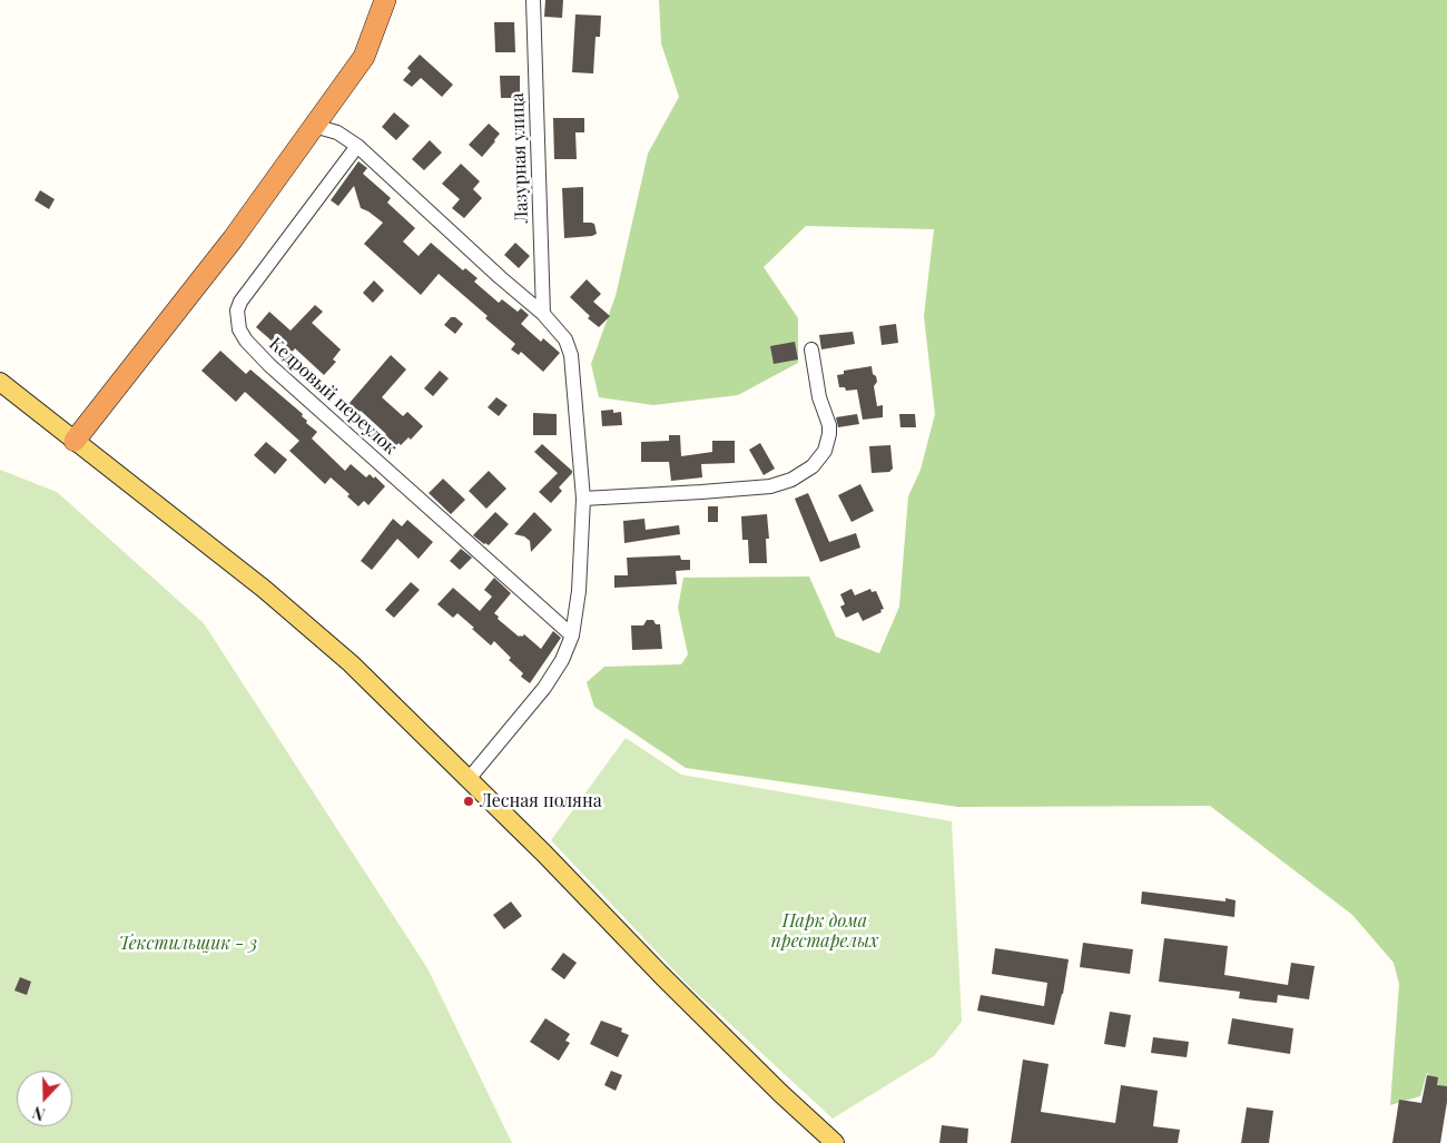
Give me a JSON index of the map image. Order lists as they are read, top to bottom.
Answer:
{
  "streets": {
    "street": ["Лазурная улица", "Кедровый переулок"]
  },
  "parks": ["Парк дома престарелых", "Текстильщик - 3"],
  "places": ["Лесная поляна"],
  "north": "bottom"
}
